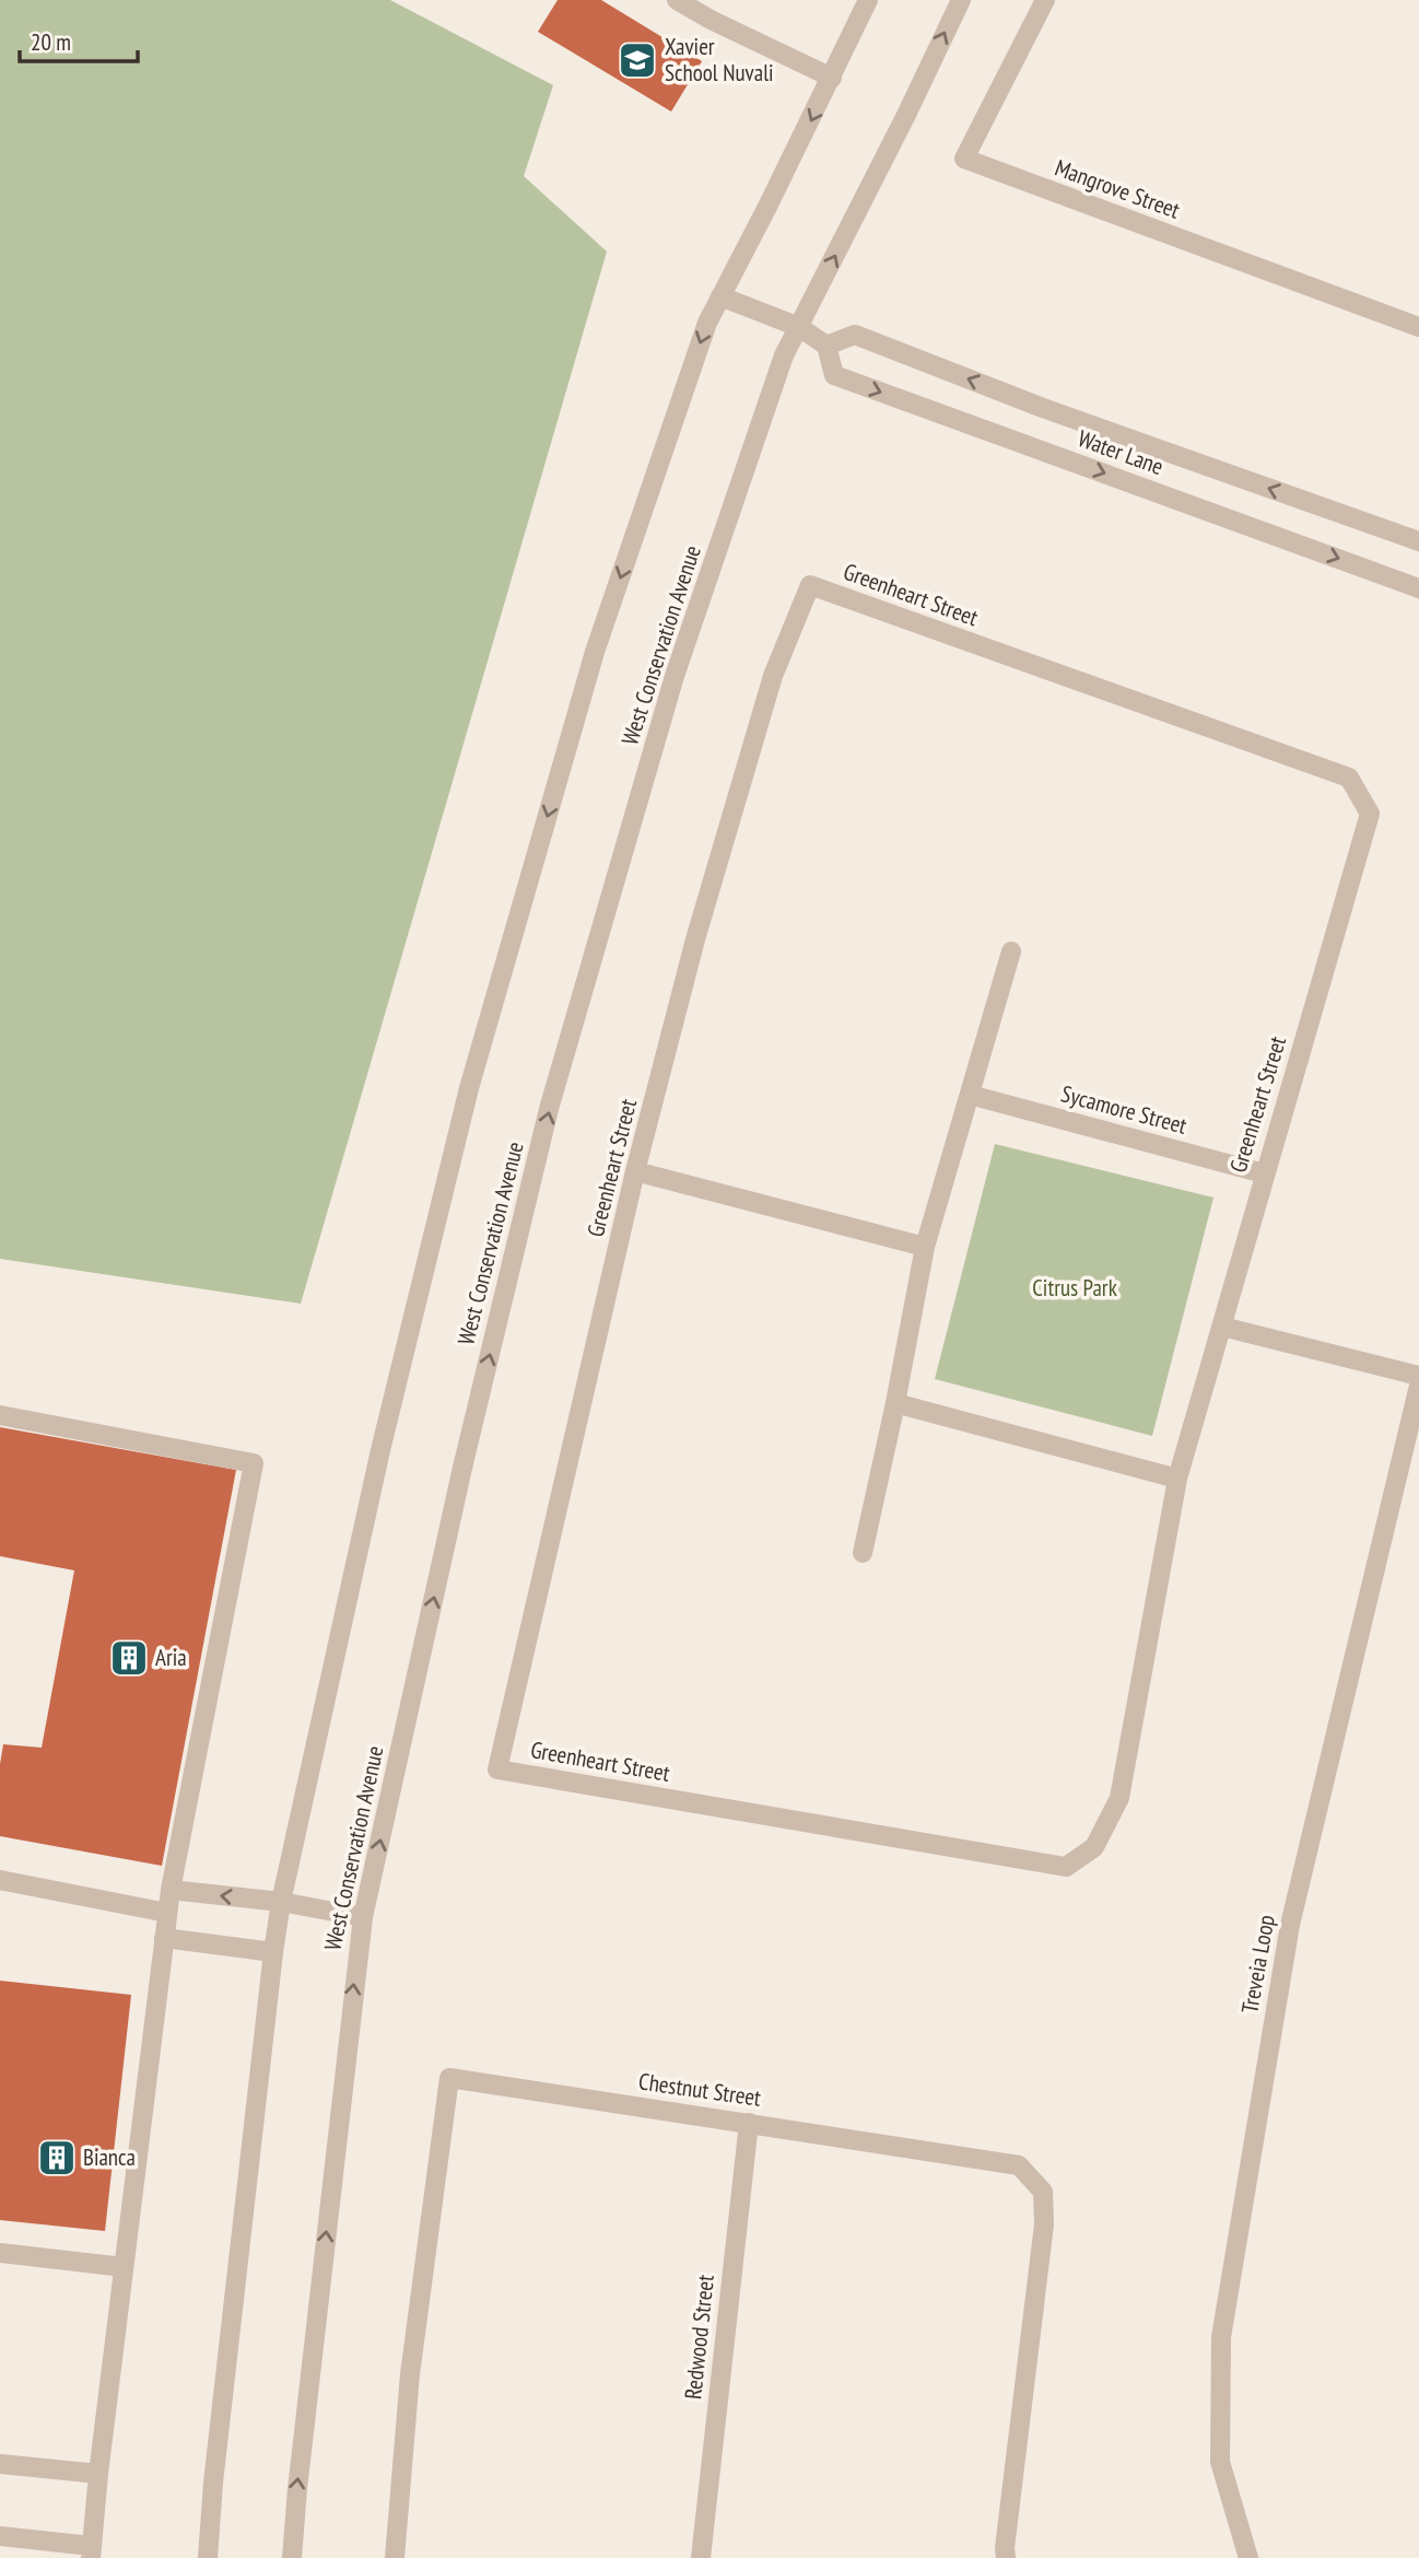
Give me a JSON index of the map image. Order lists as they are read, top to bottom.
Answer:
{
  "streets": {
    "street": [
      "Mangrove Street",
      "Water Lane",
      "Greenheart Street",
      "West Conservation Avenue",
      "Sycamore Street",
      "Treveia Loop",
      "Chestnut Street",
      "Redwood Street"
    ]
  },
  "crossings": [
    ["Greenheart Street", "Sycamore Street"],
    ["Chestnut Street", "Redwood Street"]
  ],
  "parks": ["Citrus Park"],
  "places": {
    "school or university": ["Xavier School Nuvali"],
    "building": ["Aria", "Bianca"]
  },
  "scale_bar": "20 m"
}
